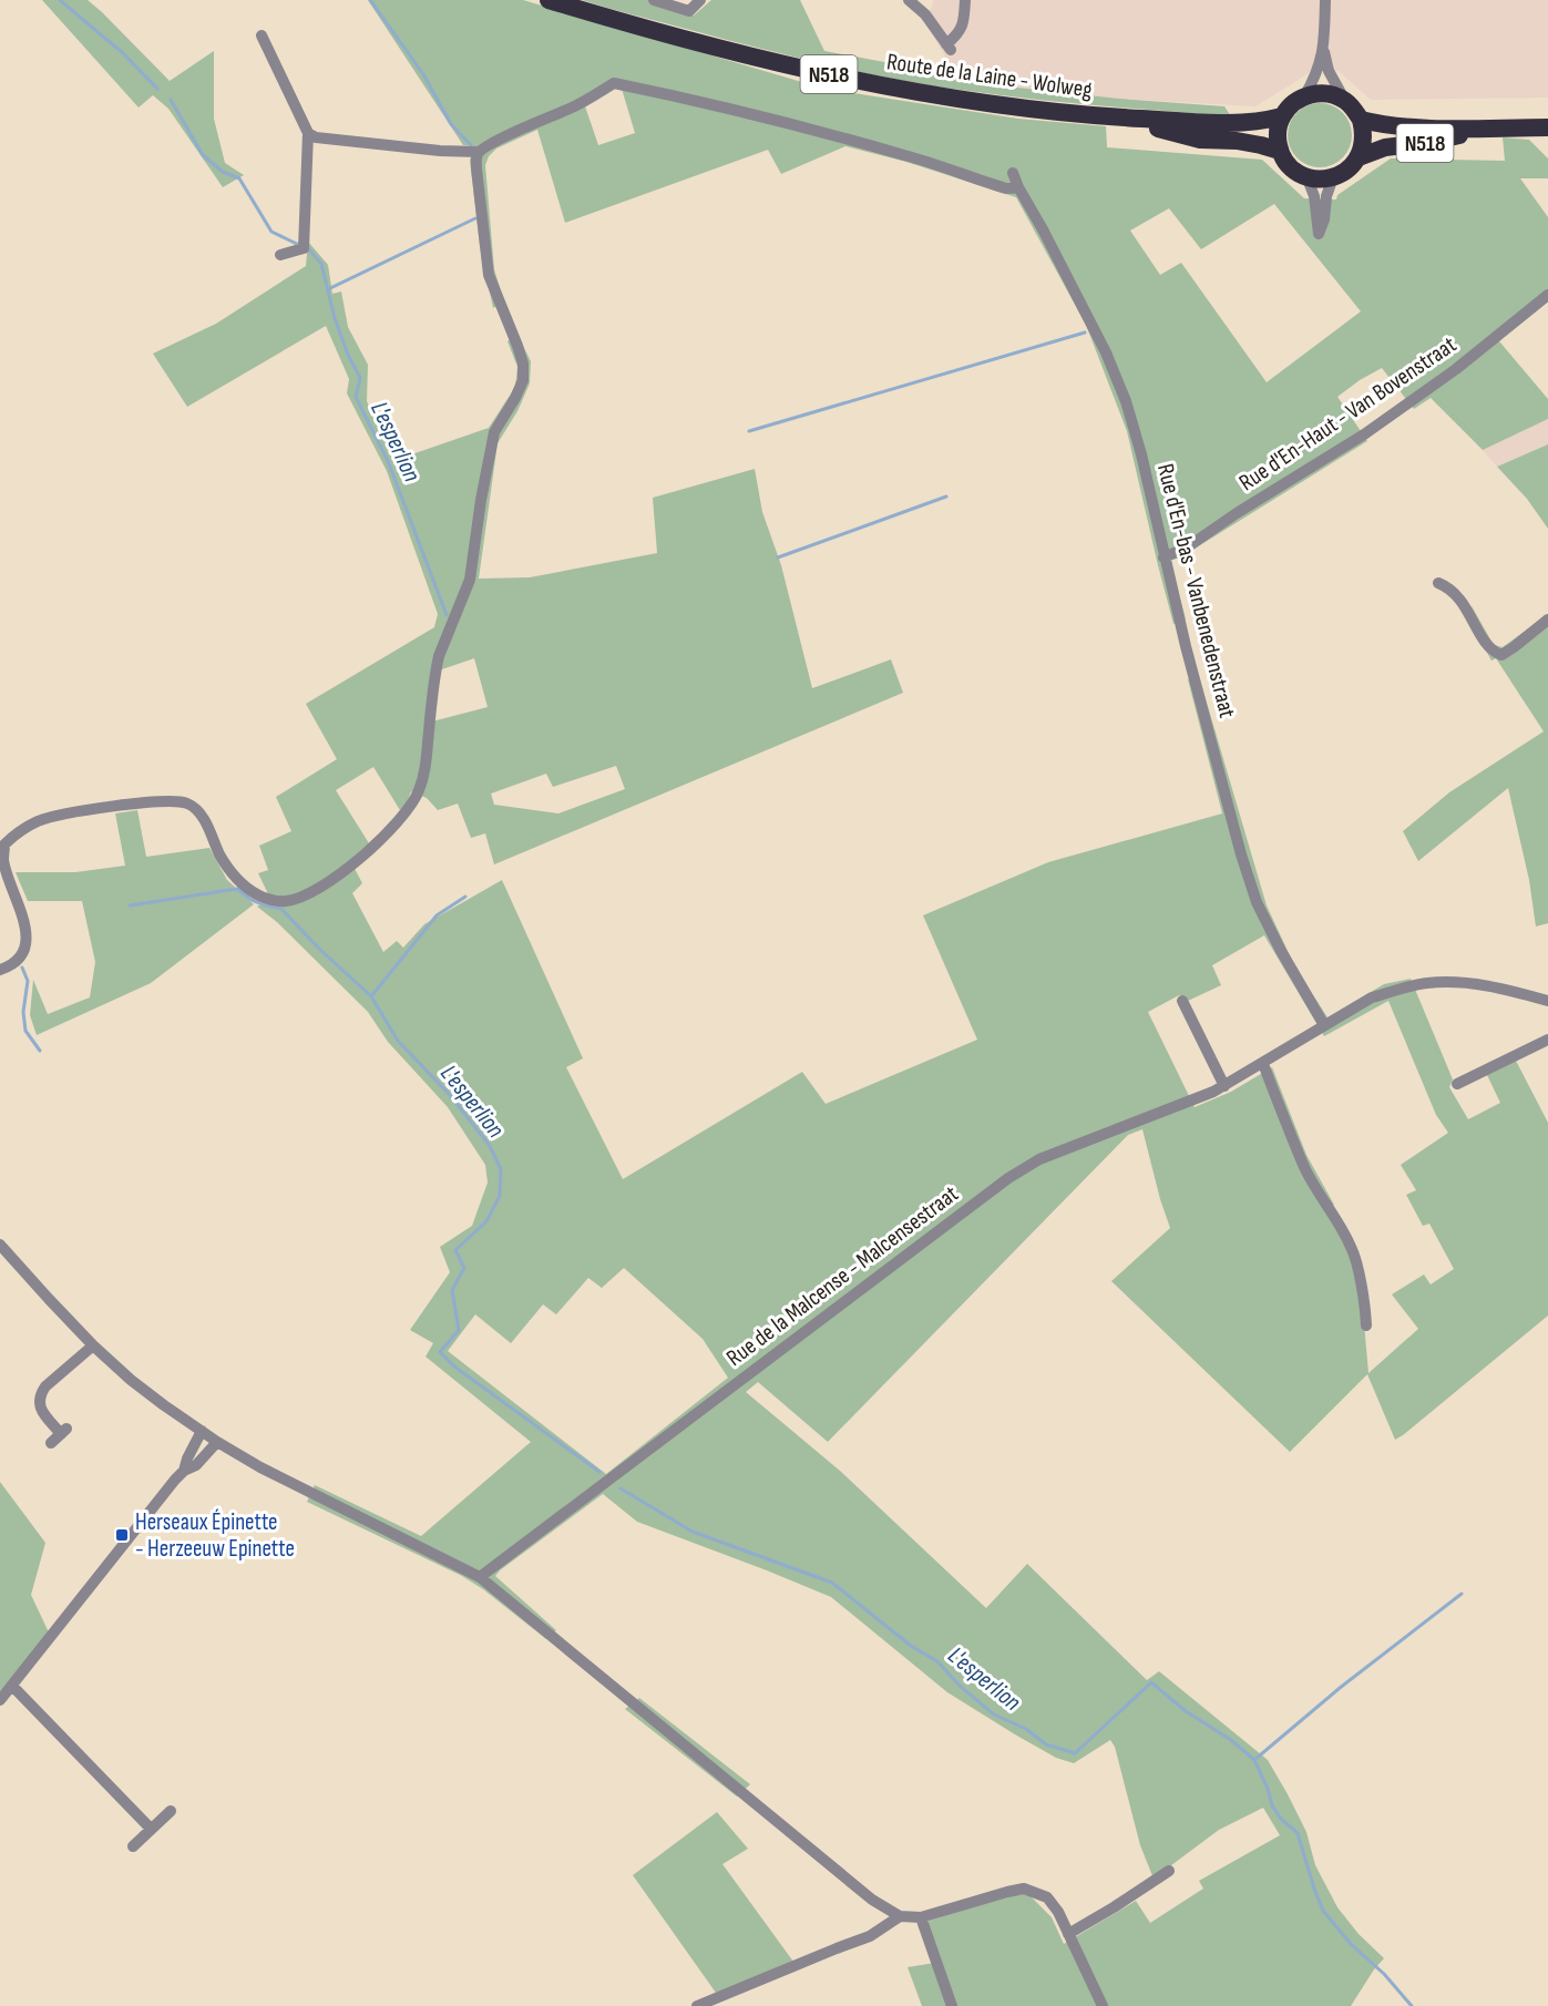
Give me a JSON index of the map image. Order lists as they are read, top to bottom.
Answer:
{
  "streets": {
    "highway": ["N518", "Route de la Laine - Wolweg"],
    "street": ["Rue d'En-Haut - Van Bovenstraat", "Rue d'En-bas - Vanbenedenstraat", "Rue de la Malcense - Malcensestraat"]
  },
  "crossings": [
    ["N518", "Route de la Laine - Wolweg"],
    ["Rue d'En-Haut - Van Bovenstraat", "Rue d'En-bas - Vanbenedenstraat"],
    ["Rue d'En-bas - Vanbenedenstraat", "Rue de la Malcense - Malcensestraat"]
  ],
  "water": ["L'esperlion"],
  "places": {
    "transit": ["Herseaux Épinette - Herzeeuw Epinette"]
  }
}
